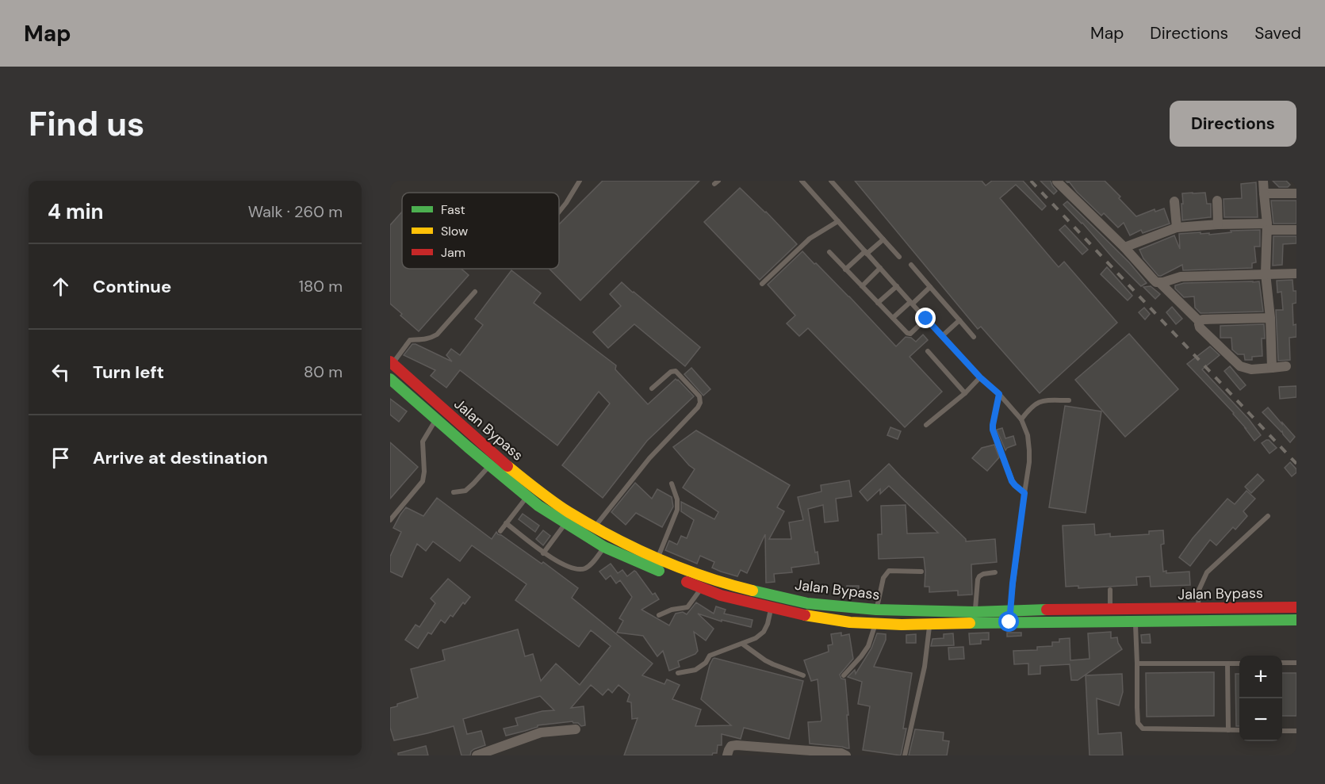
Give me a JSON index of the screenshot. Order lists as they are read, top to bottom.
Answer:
{
  "streets": {
    "highway": ["Jalan Bypass"]
  },
  "legend": ["Fast", "Slow", "Jam"],
  "page": {
    "header": "Map",
    "nav": ["Map", "Directions", "Saved"],
    "buttons": "Directions",
    "title": "Find us",
    "heading": ["4 min", "Walk · 260 m"],
    "list": [
      ["Continue", "180 m"],
      ["Turn left", "80 m"],
      "Arrive at destination"
    ],
    "map_buttons": ["+", "−"]
  }
}
